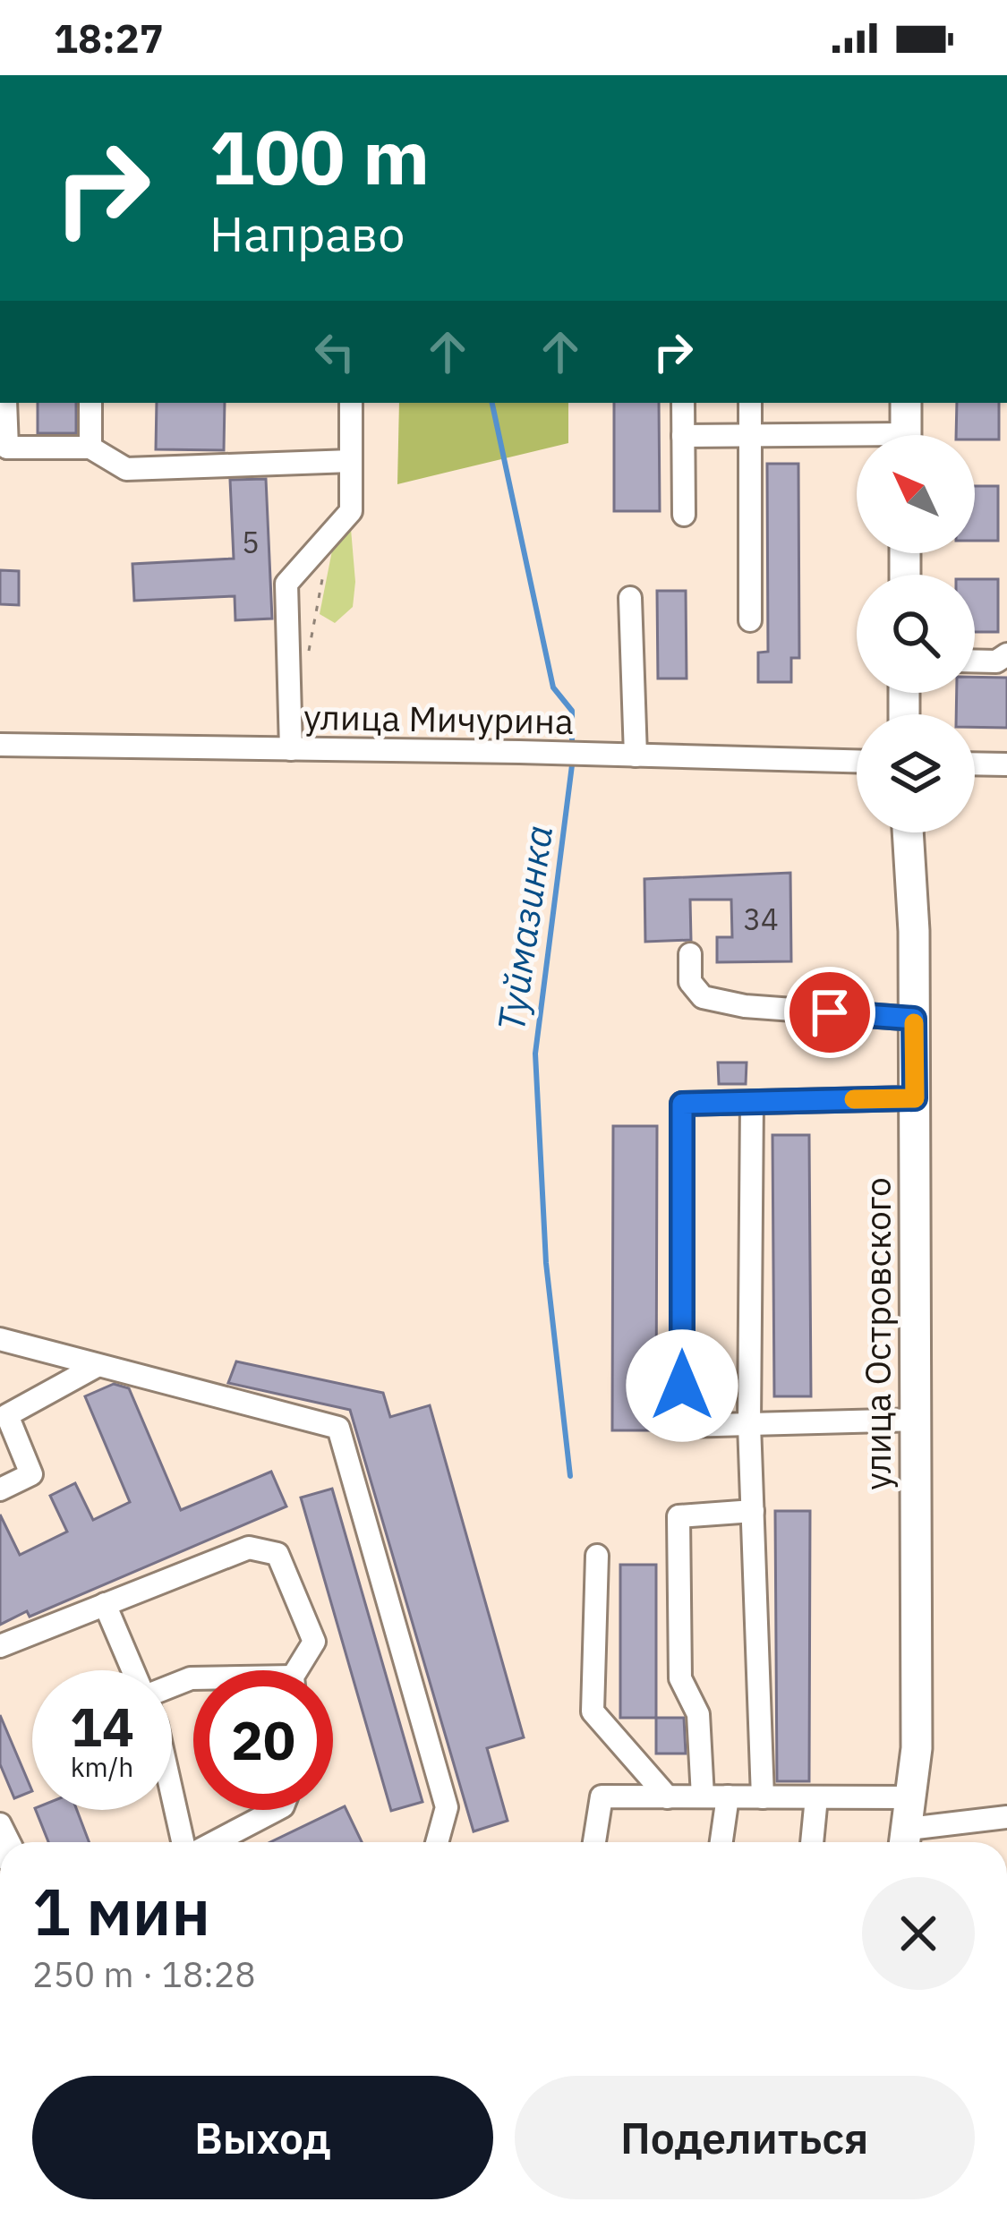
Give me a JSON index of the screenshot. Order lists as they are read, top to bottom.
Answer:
{
  "streets": {
    "main road": ["улица Островского"],
    "street": ["улица Мичурина"]
  },
  "water": ["Туймазинка"],
  "house_numbers": ["5", "34"],
  "north": "top left",
  "page": {
    "status": "18:27",
    "turn": ["100 m", "Направо"],
    "speed": "14 km/h",
    "limit": "20",
    "heading": ["1 мин", "250 m · 18:28"],
    "buttons": ["Выход", "Поделиться"]
  }
}
